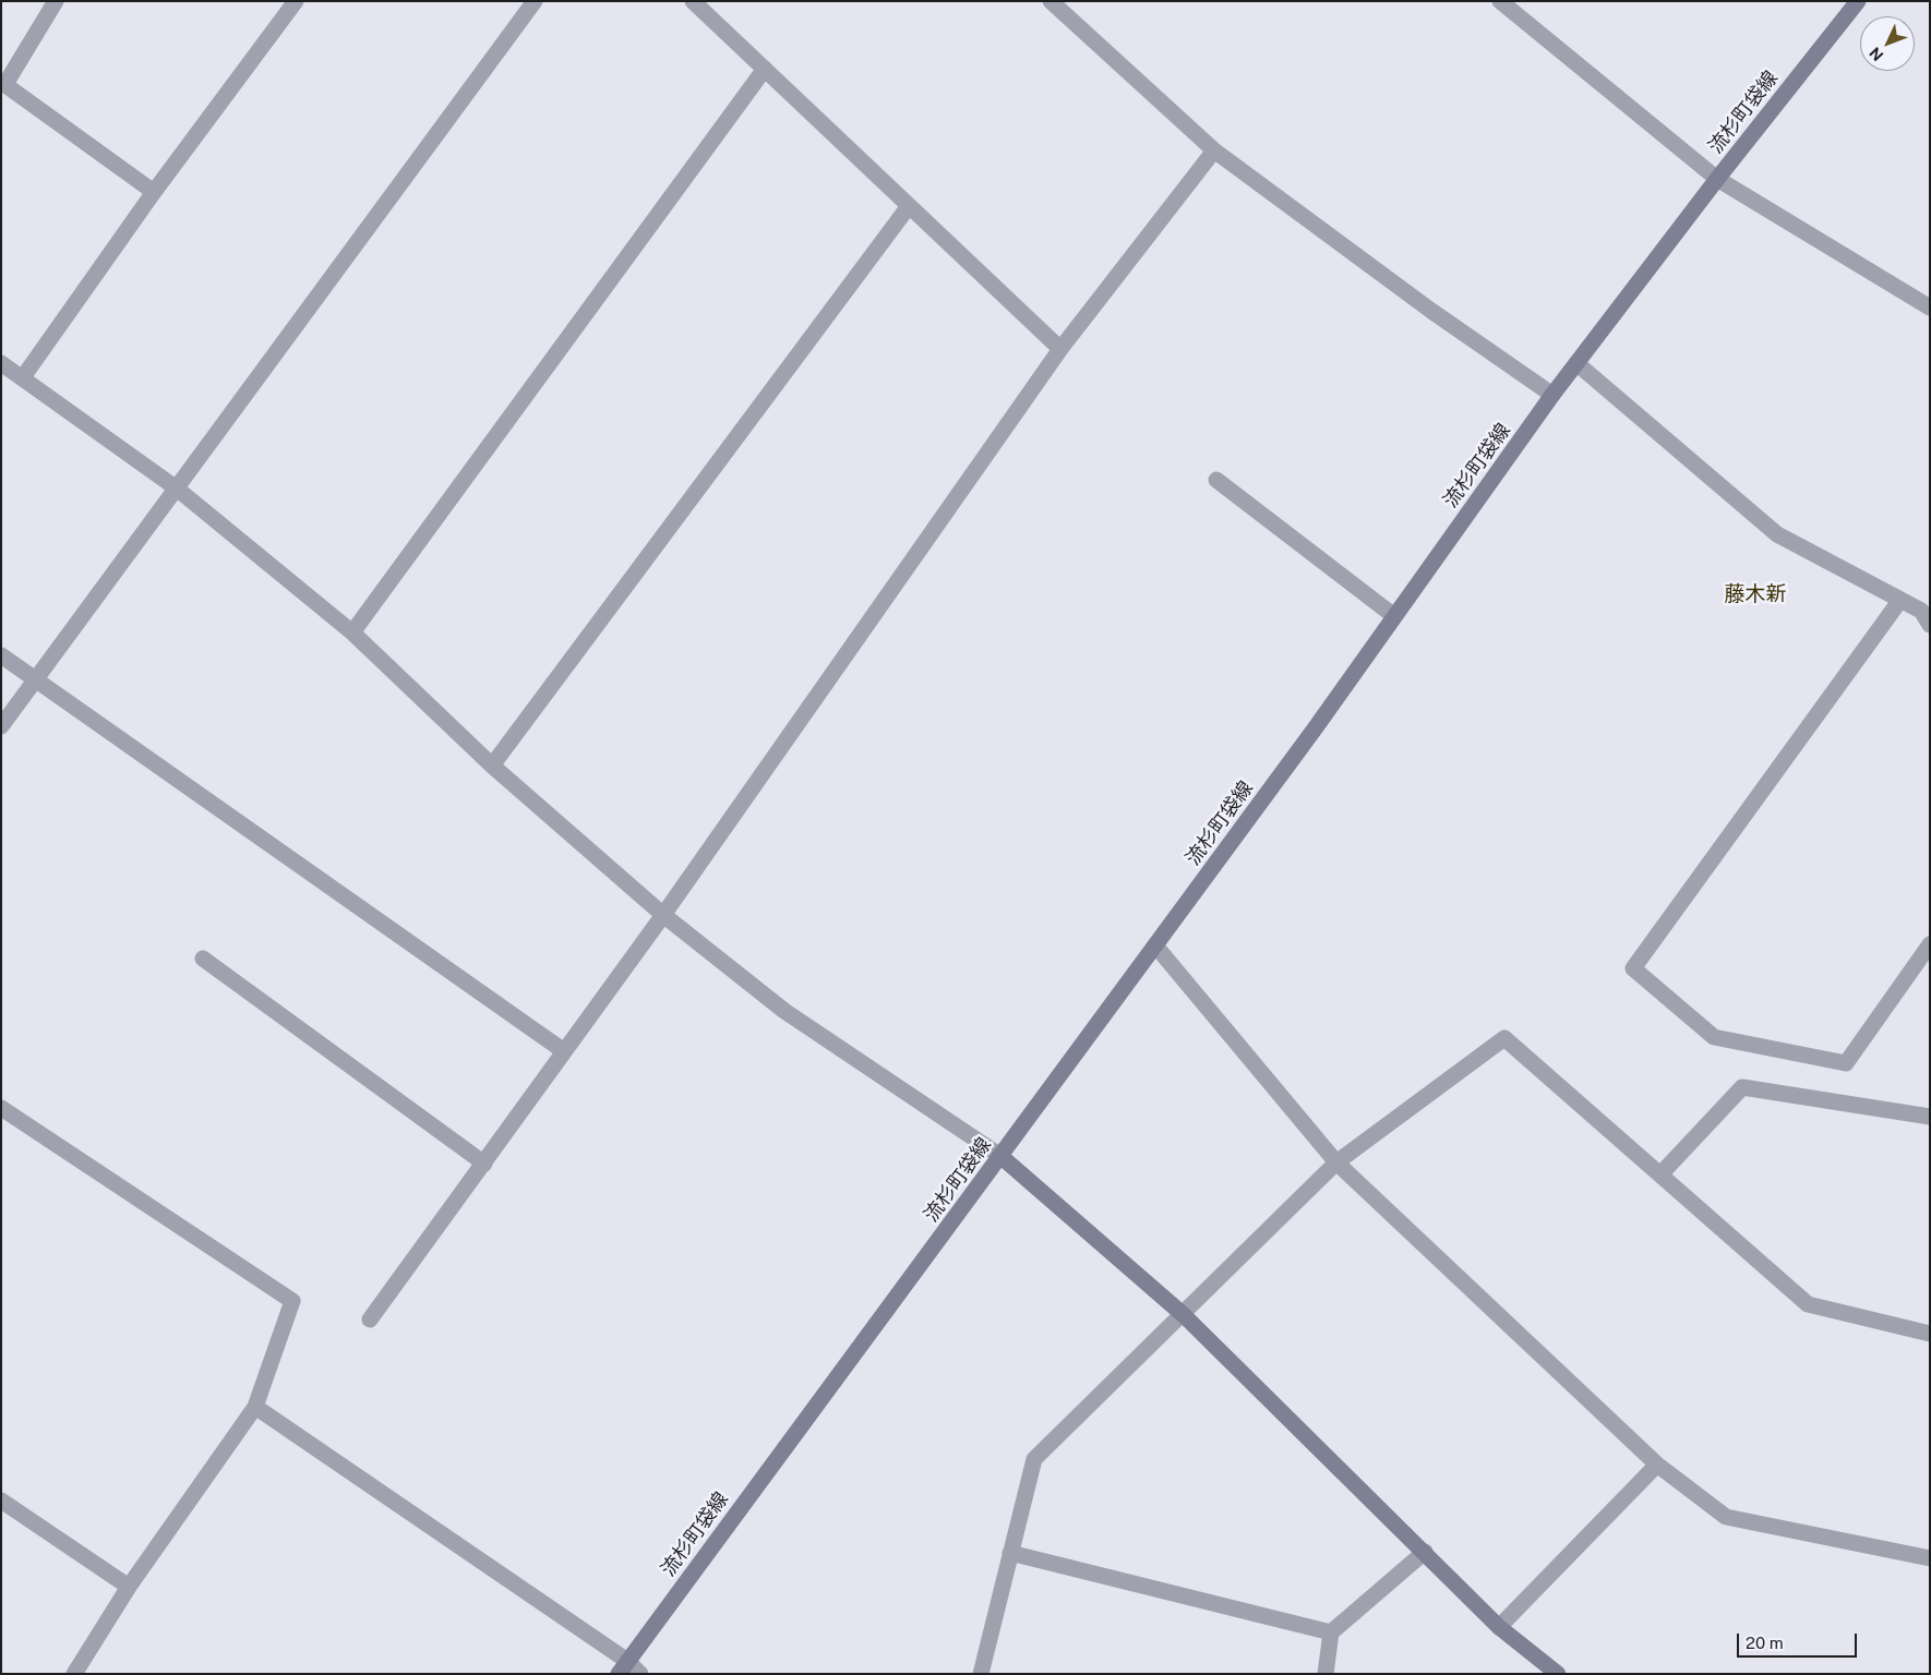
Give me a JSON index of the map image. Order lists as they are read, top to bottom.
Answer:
{
  "streets": {
    "main road": ["流杉町袋線"]
  },
  "districts": ["藤木新"],
  "scale_bar": "20 m",
  "north": "bottom left"
}
